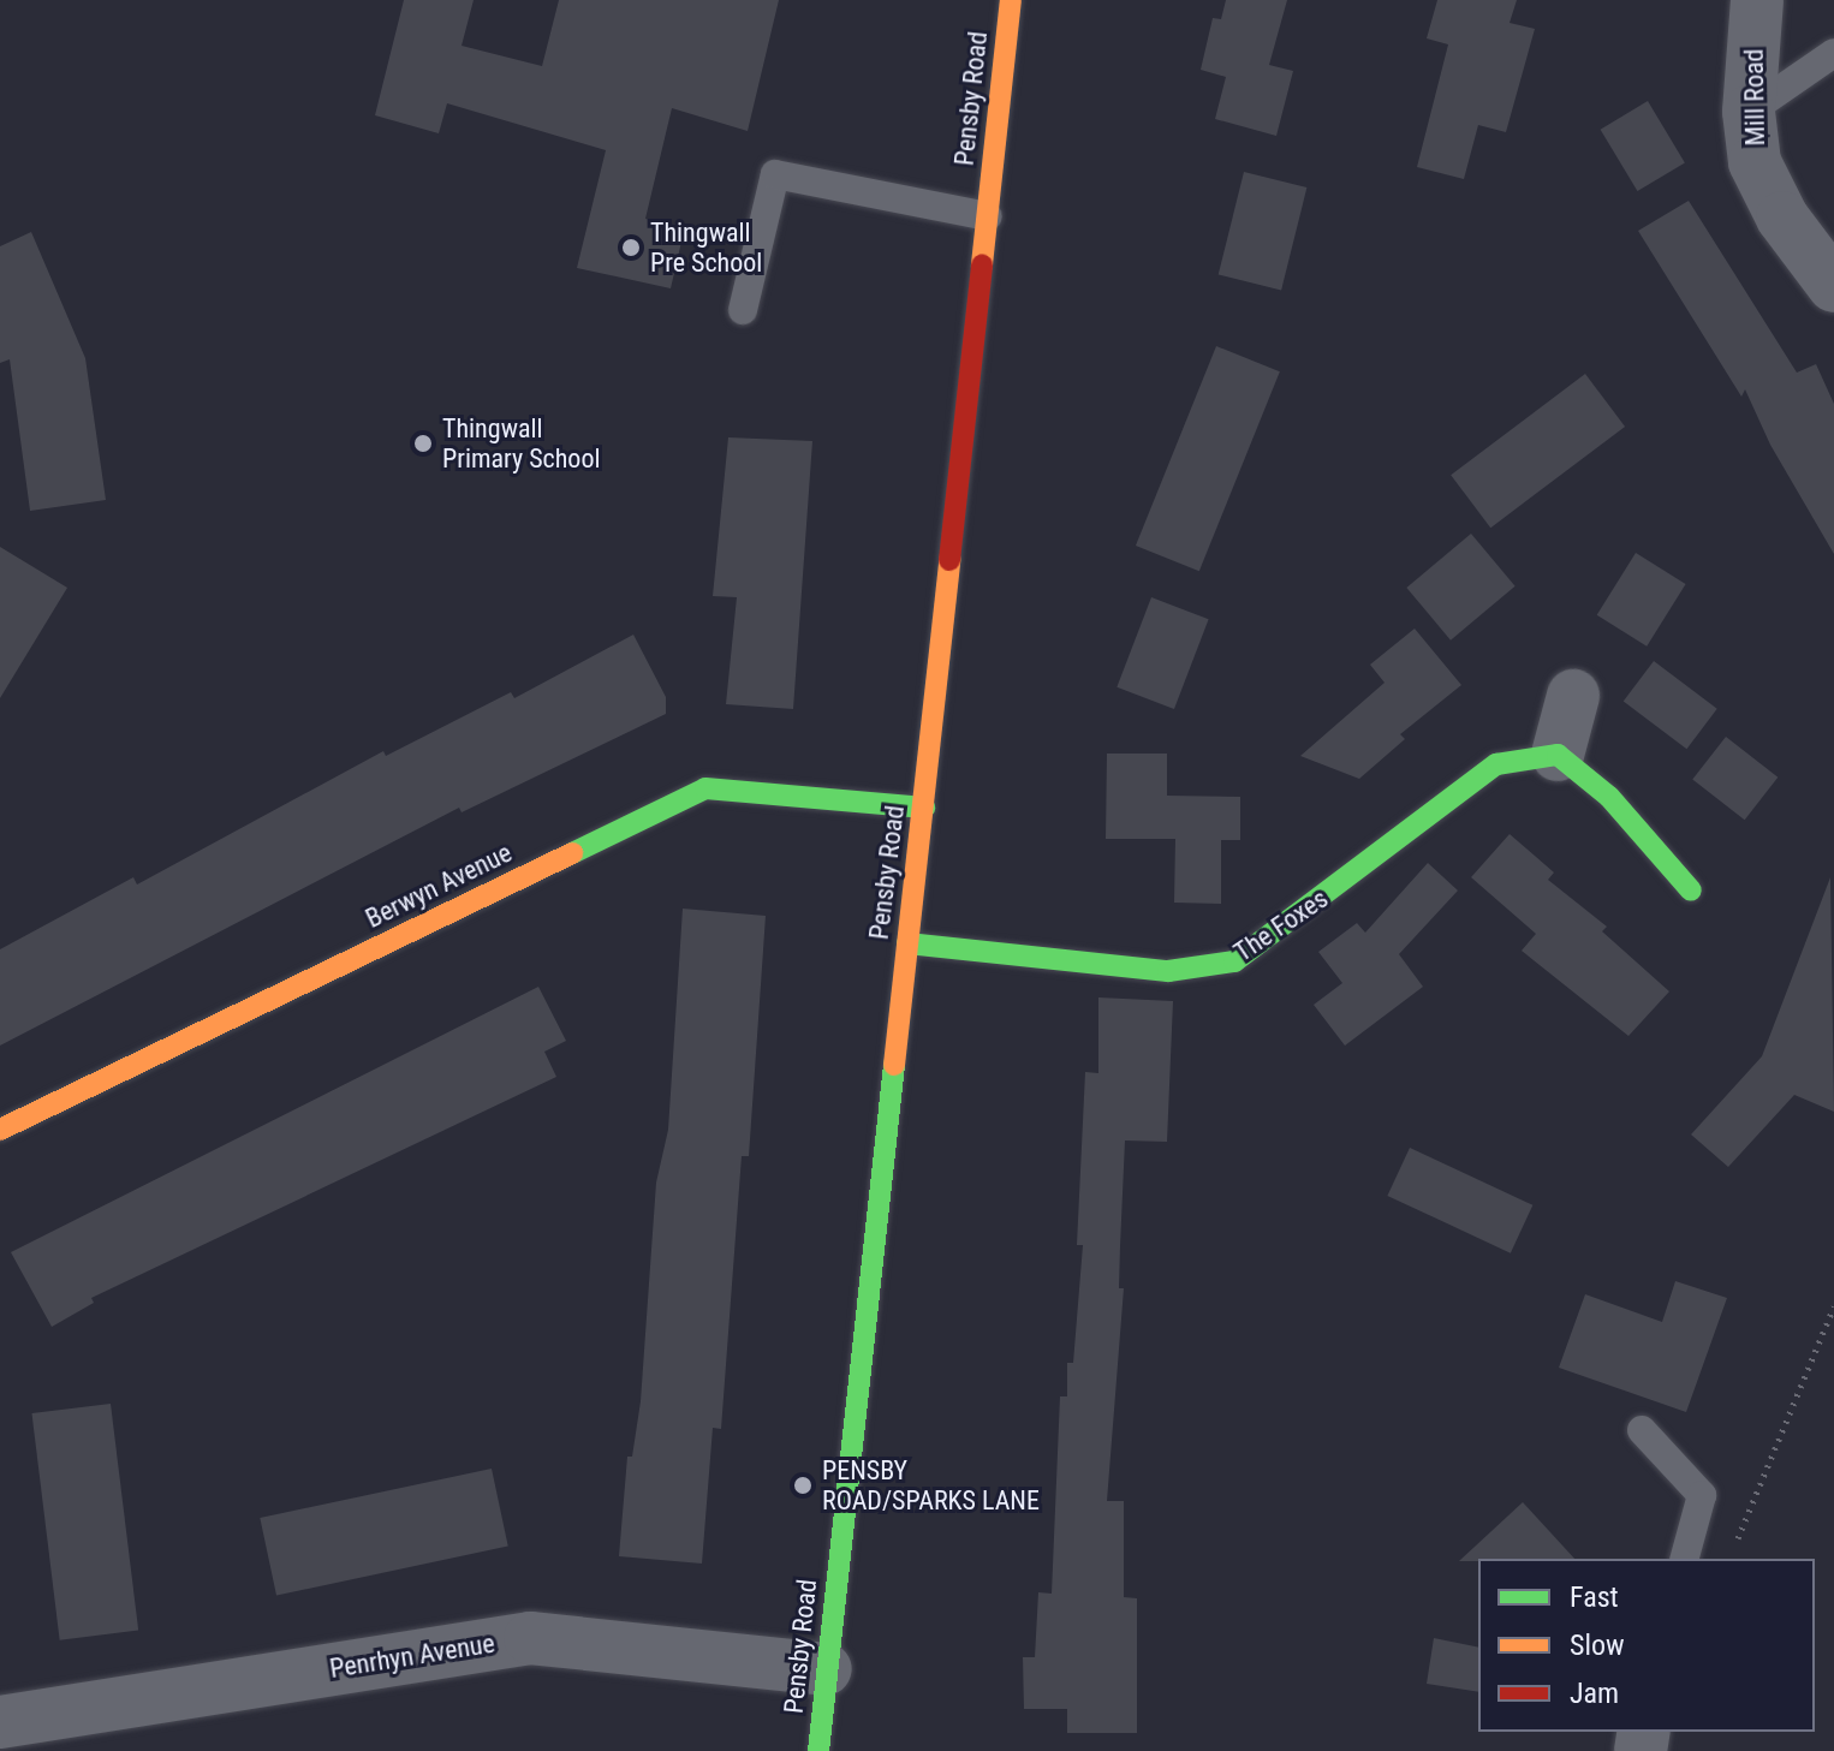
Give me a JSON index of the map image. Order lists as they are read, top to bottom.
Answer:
{
  "streets": {
    "street": [
      "Mill Road",
      "Pensby Road",
      "Berwyn Avenue",
      "The Foxes",
      "Penrhyn Avenue"
    ]
  },
  "crossings": [
    ["Pensby Road", "Berwyn Avenue"],
    ["Pensby Road", "The Foxes"],
    ["Pensby Road", "Penrhyn Avenue"]
  ],
  "places": ["Thingwall Pre School", "Thingwall Primary School", "PENSBY ROAD/SPARKS LANE"],
  "legend": ["Fast", "Slow", "Jam"]
}
